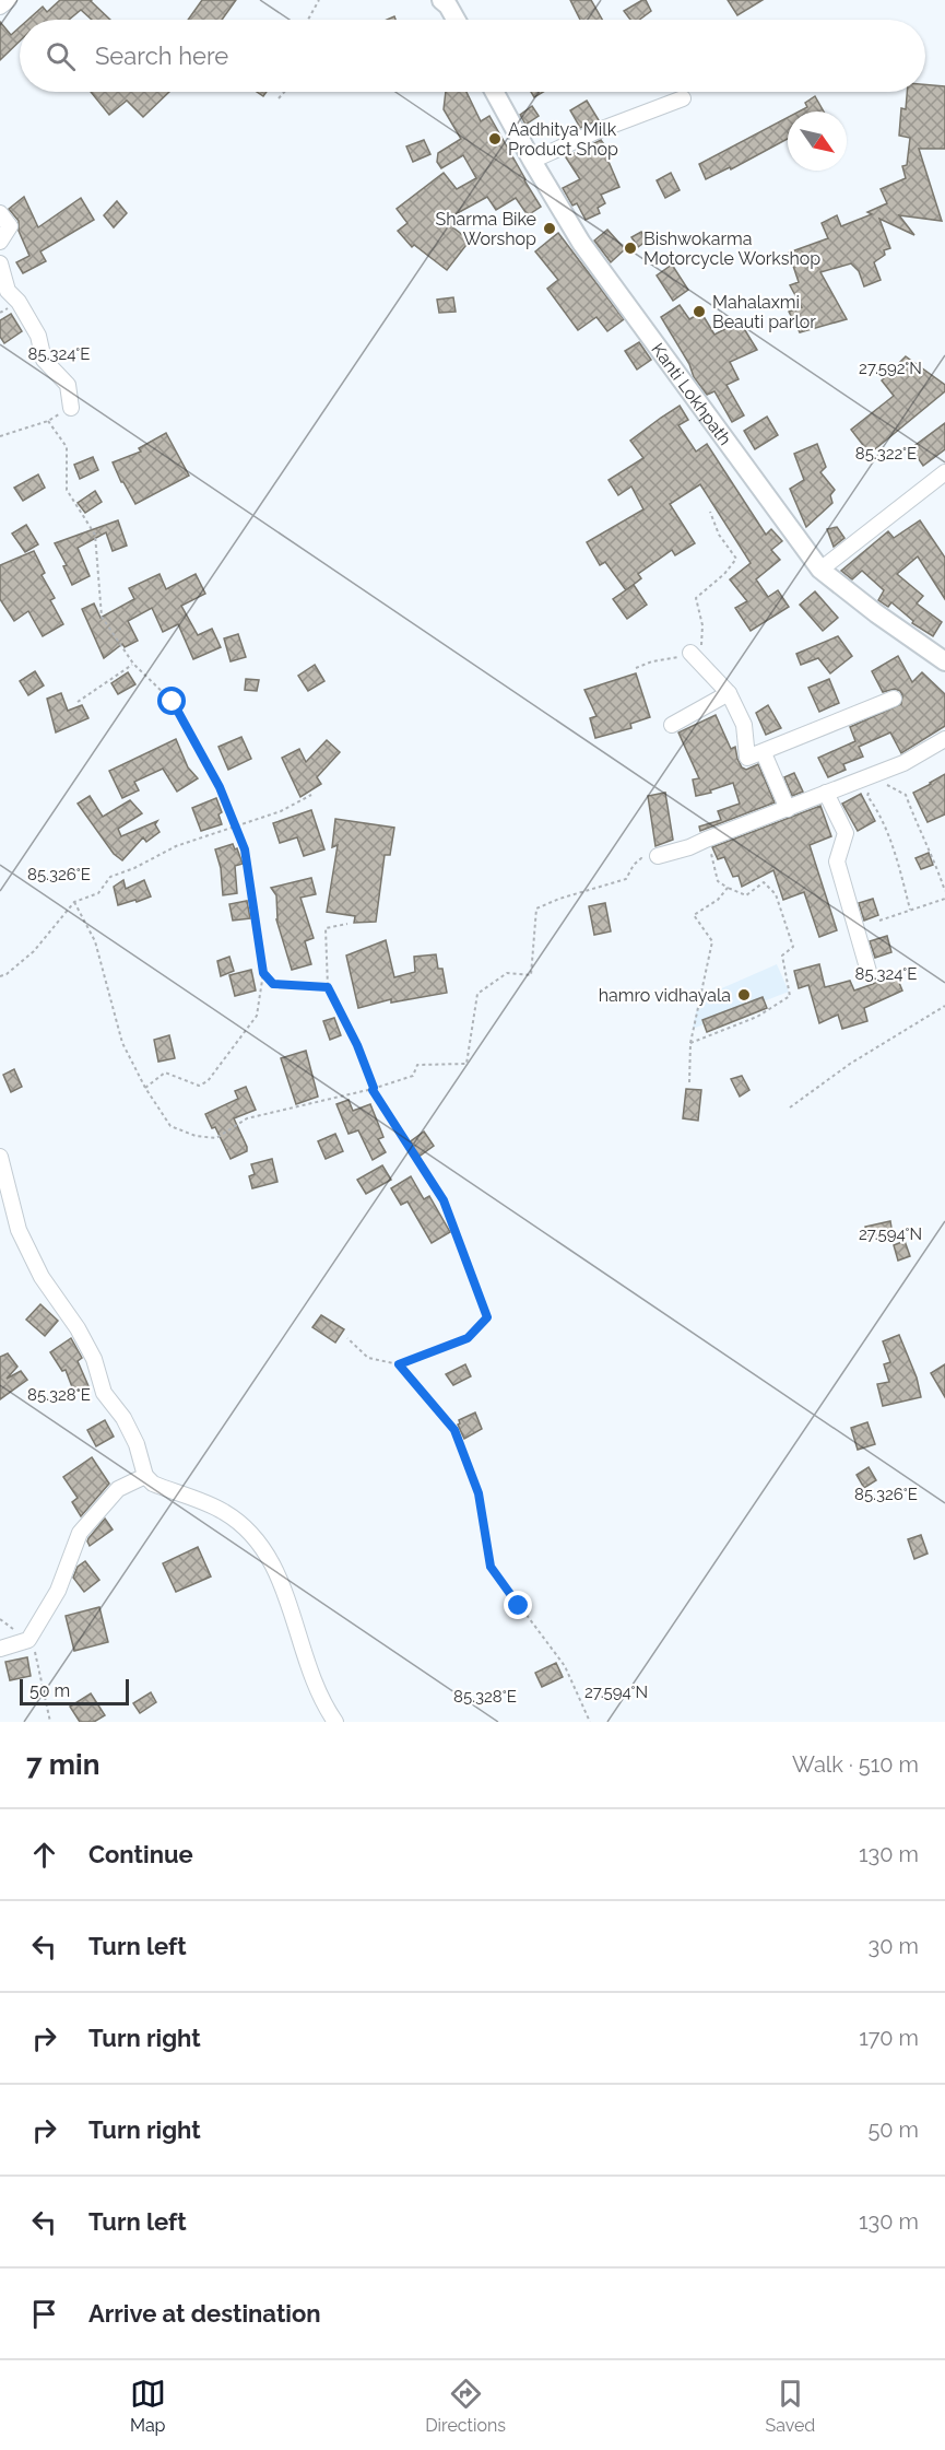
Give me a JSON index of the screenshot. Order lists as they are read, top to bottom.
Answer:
{
  "streets": {
    "main road": ["Kanti Lokhpath"]
  },
  "places": [
    "Aadhitya Milk Product Shop",
    "Sharma Bike Worshop",
    "Bishwokarma Motorcycle Workshop",
    "Mahalaxmi Beauti parlor",
    "hamro vidhayala"
  ],
  "scale_bar": "50 m",
  "north": "bottom right",
  "page": {
    "search": "Search here",
    "scale": "50 m",
    "heading": ["7 min", "Walk · 510 m"],
    "list": [
      ["Continue", "130 m"],
      ["Turn left", "30 m"],
      ["Turn right", "170 m"],
      ["Turn right", "50 m"],
      ["Turn left", "130 m"],
      "Arrive at destination"
    ],
    "nav": ["Map", "Directions", "Saved"]
  },
  "coordinates": [
    "85.324°E",
    "27.592°N",
    "85.322°E",
    "85.326°E",
    "27.594°N",
    "85.328°E"
  ]
}
